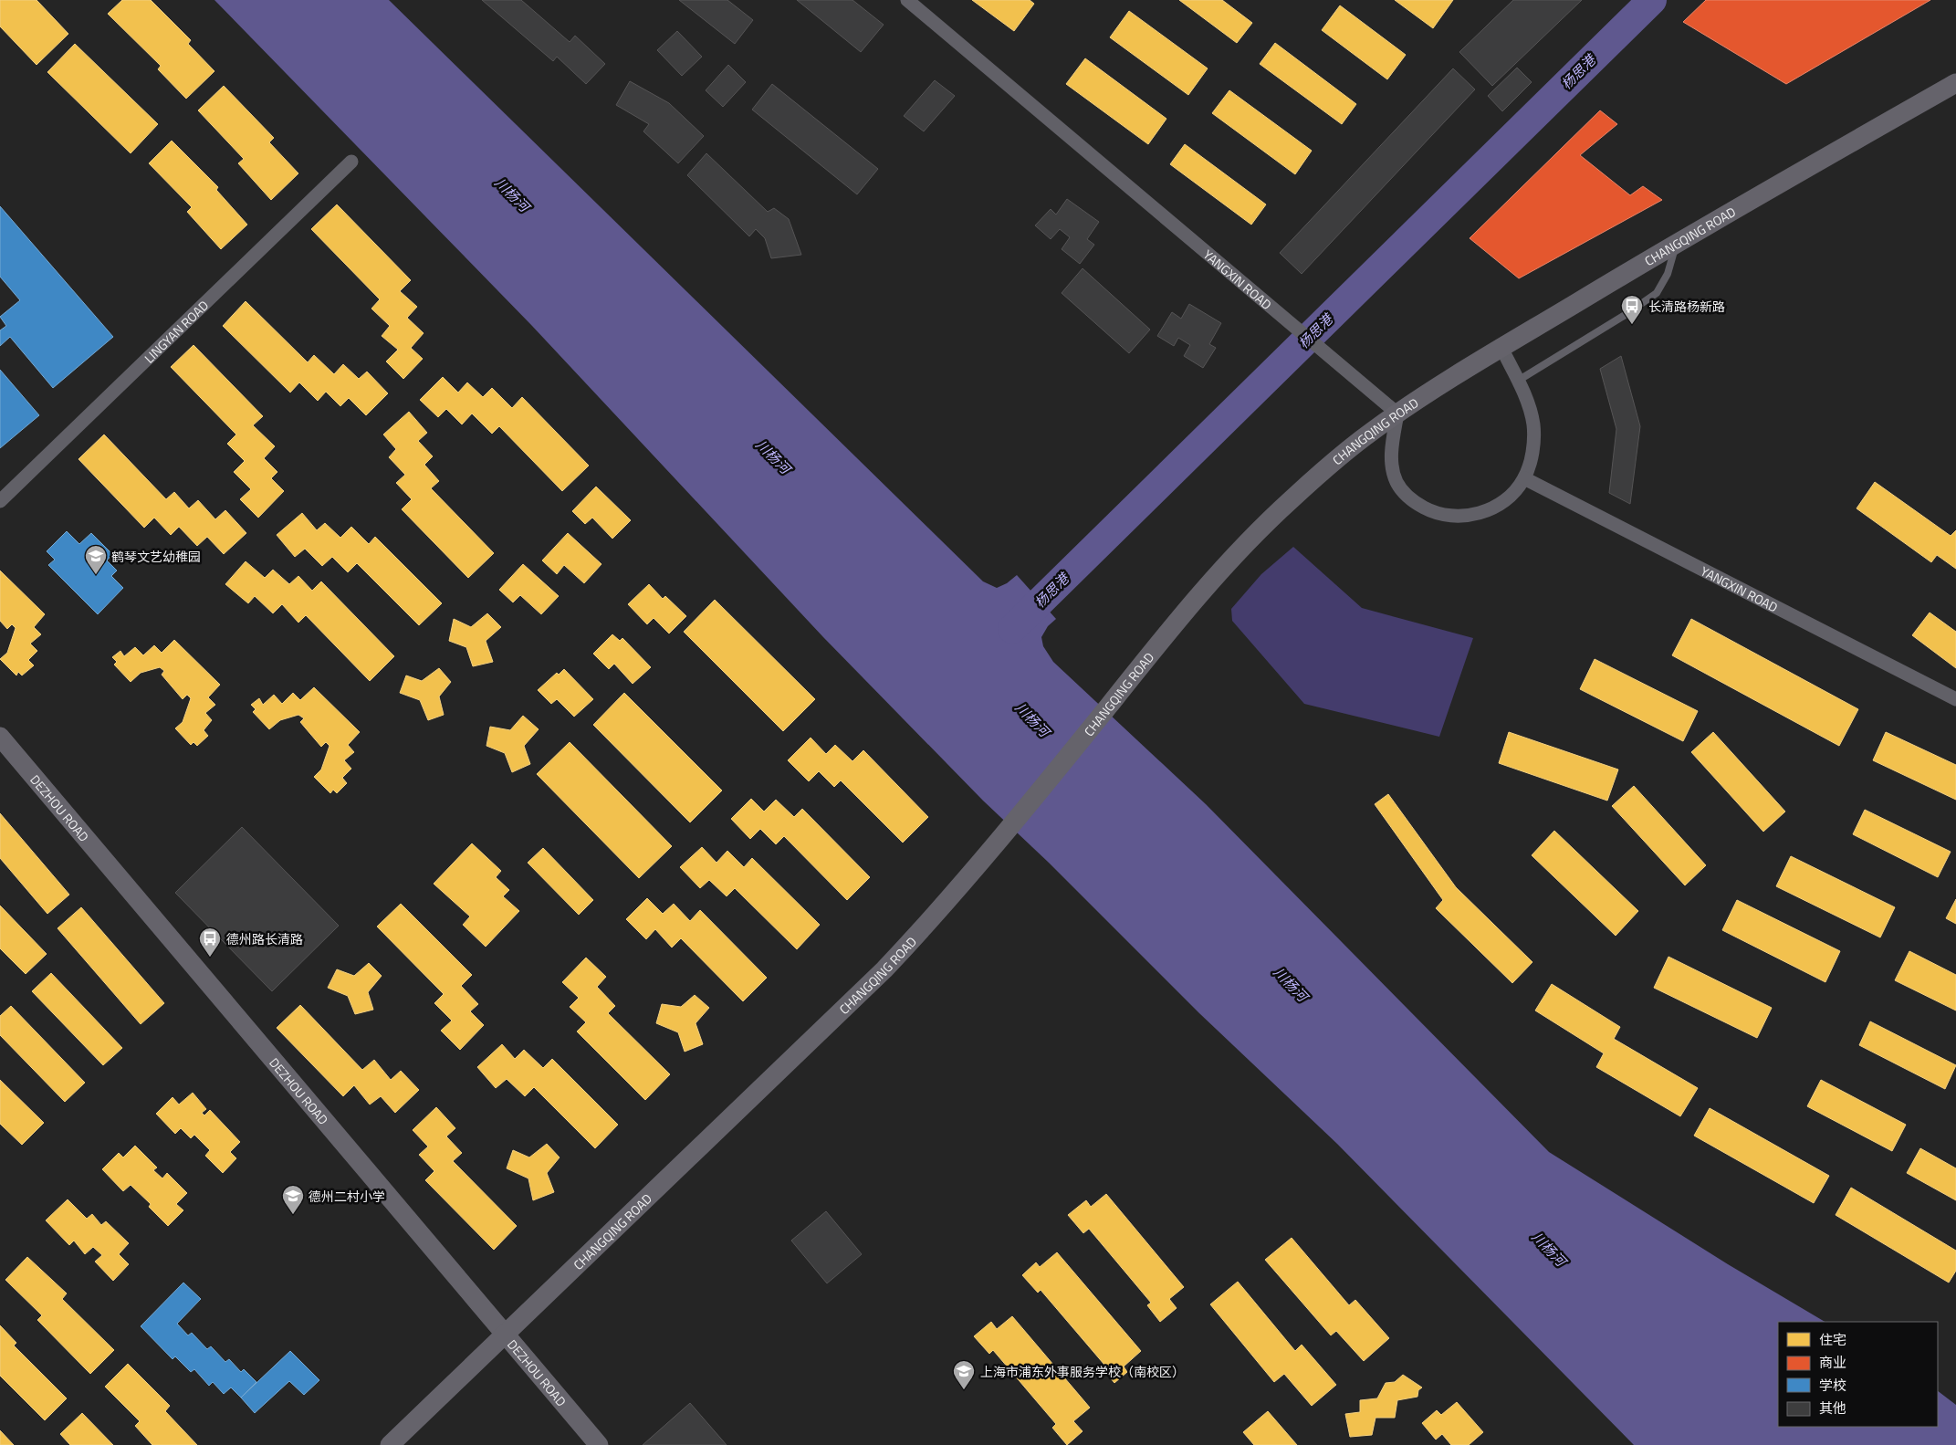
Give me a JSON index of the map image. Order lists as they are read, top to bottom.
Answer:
{
  "streets": {
    "main road": ["CHANGQING ROAD", "DEZHOU ROAD"],
    "street": ["YANGXIN ROAD", "LINGYAN ROAD"]
  },
  "crossings": [
    ["CHANGQING ROAD", "YANGXIN ROAD"],
    ["CHANGQING ROAD", "DEZHOU ROAD"]
  ],
  "water": ["杨思港", "川杨河"],
  "places": {
    "bus stop": ["长清路杨新路", "德州路长清路"],
    "school or university": ["鹤琴文艺幼稚园", "德州二村小学", "上海市浦东外事服务学校（南校区）"]
  },
  "legend": [
    "住宅",
    "商业",
    "学校",
    "其他"
  ]
}
